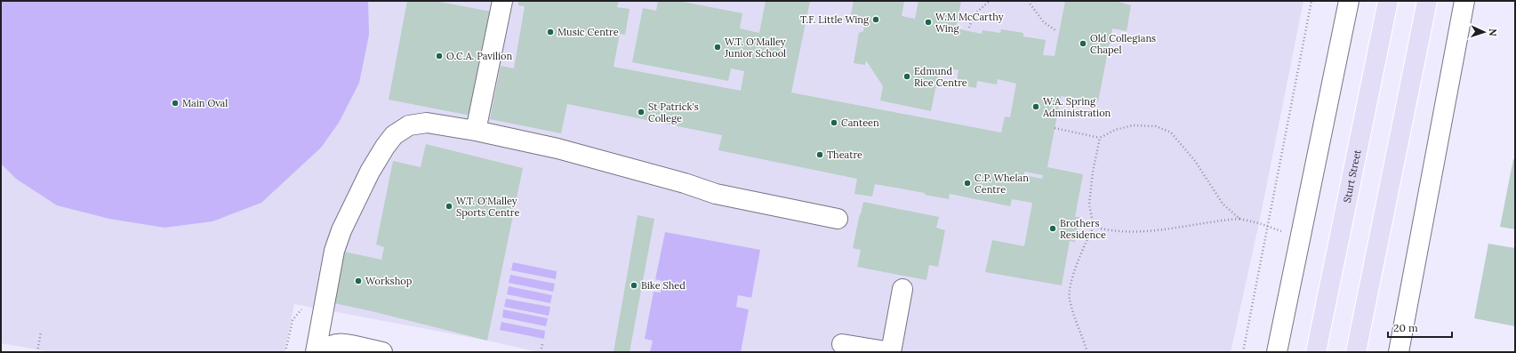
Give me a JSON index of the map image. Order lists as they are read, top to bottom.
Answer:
{
  "streets": {
    "main road": ["Sturt Street"]
  },
  "places": [
    "T.F. Little Wing",
    "W.M McCarthy Wing",
    "Music Centre",
    "Old Collegians Chapel",
    "W.T. O'Malley Junior School",
    "O.C.A. Pavilion",
    "Edmund Rice Centre",
    "Main Oval",
    "W.A. Spring Administration",
    "St Patrick's College",
    "Canteen",
    "Theatre",
    "C.P. Whelan Centre",
    "W.T. O'Malley Sports Centre",
    "Brothers Residence",
    "Workshop",
    "Bike Shed"
  ],
  "scale_bar": "20 m",
  "north": "right"
}
